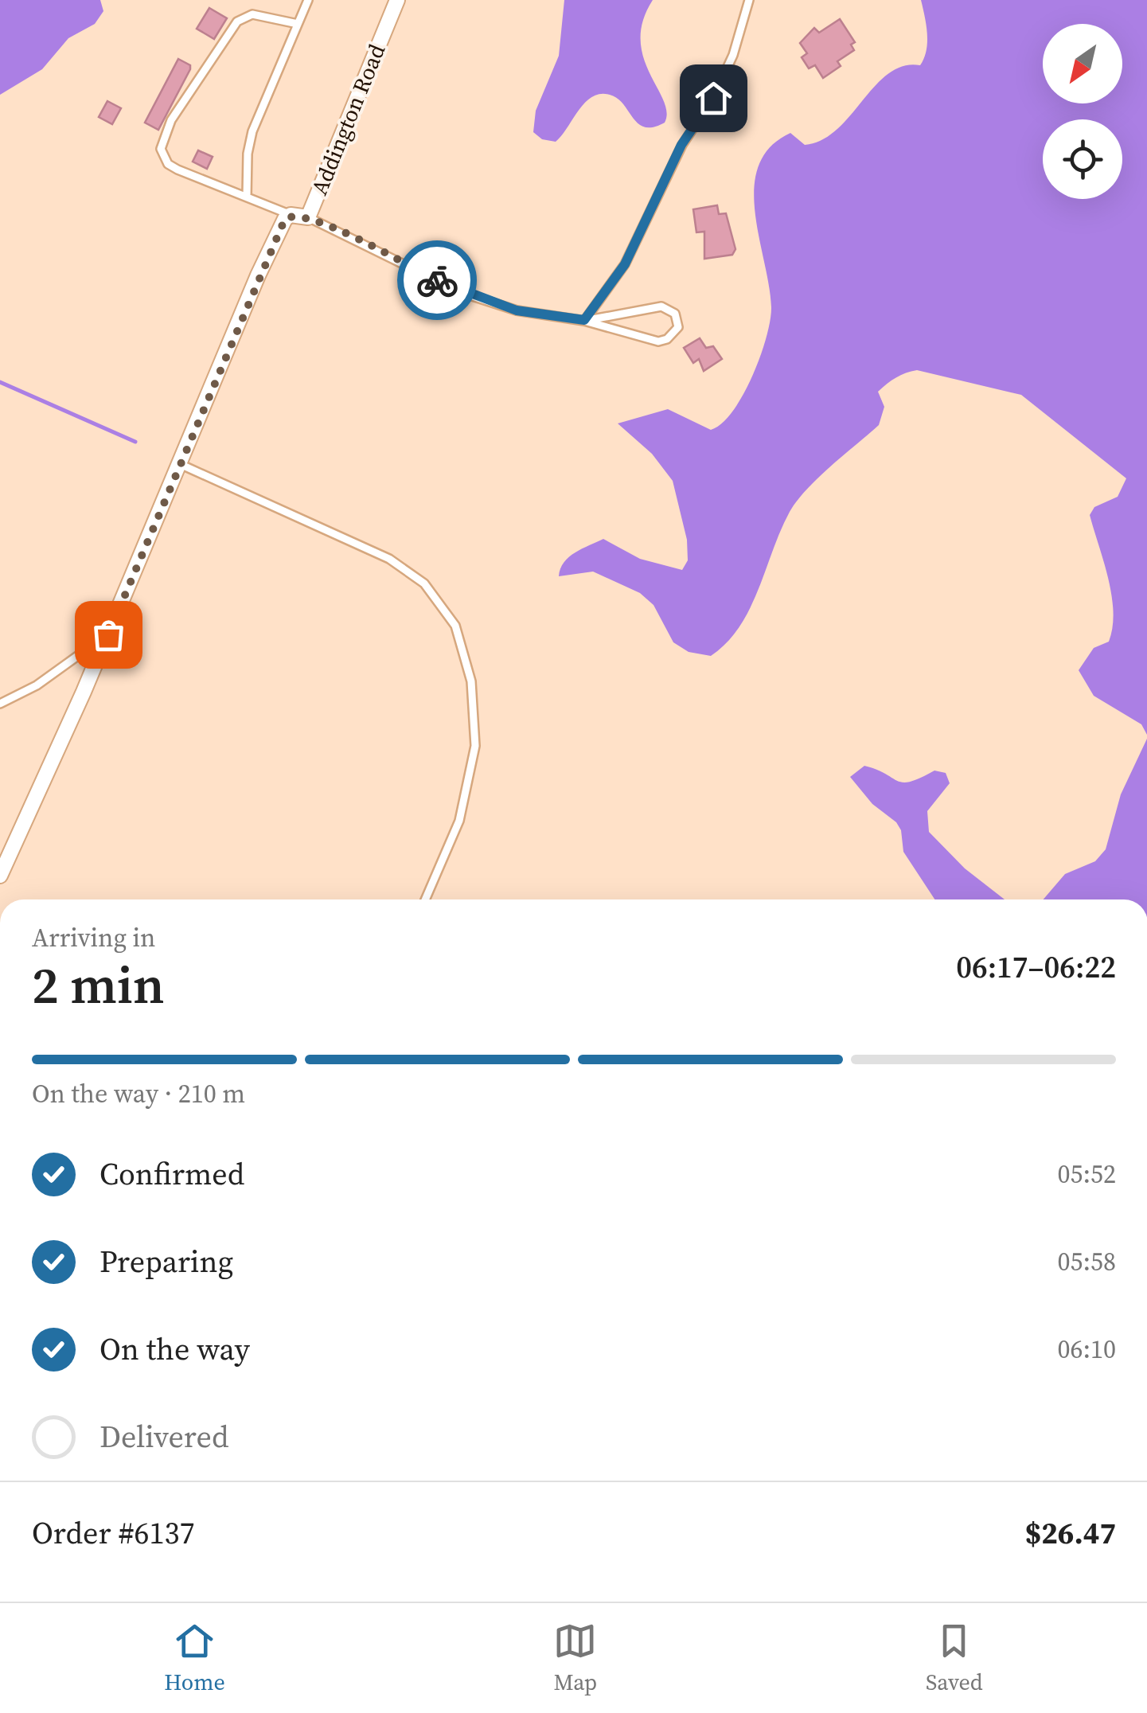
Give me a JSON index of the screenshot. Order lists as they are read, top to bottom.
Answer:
{
  "streets": {
    "street": ["Addington Road"]
  },
  "north": "bottom left",
  "page": {
    "heading": ["2 min", "Arriving in", "06:17–06:22"],
    "panel": ["Order #6137", "$26.47"],
    "bar": "On the way · 210 m",
    "list": [
      ["Confirmed", "05:52"],
      ["Preparing", "05:58"],
      ["On the way", "06:10"],
      "Delivered"
    ],
    "tabs": ["Home", "Map", "Saved"]
  }
}
